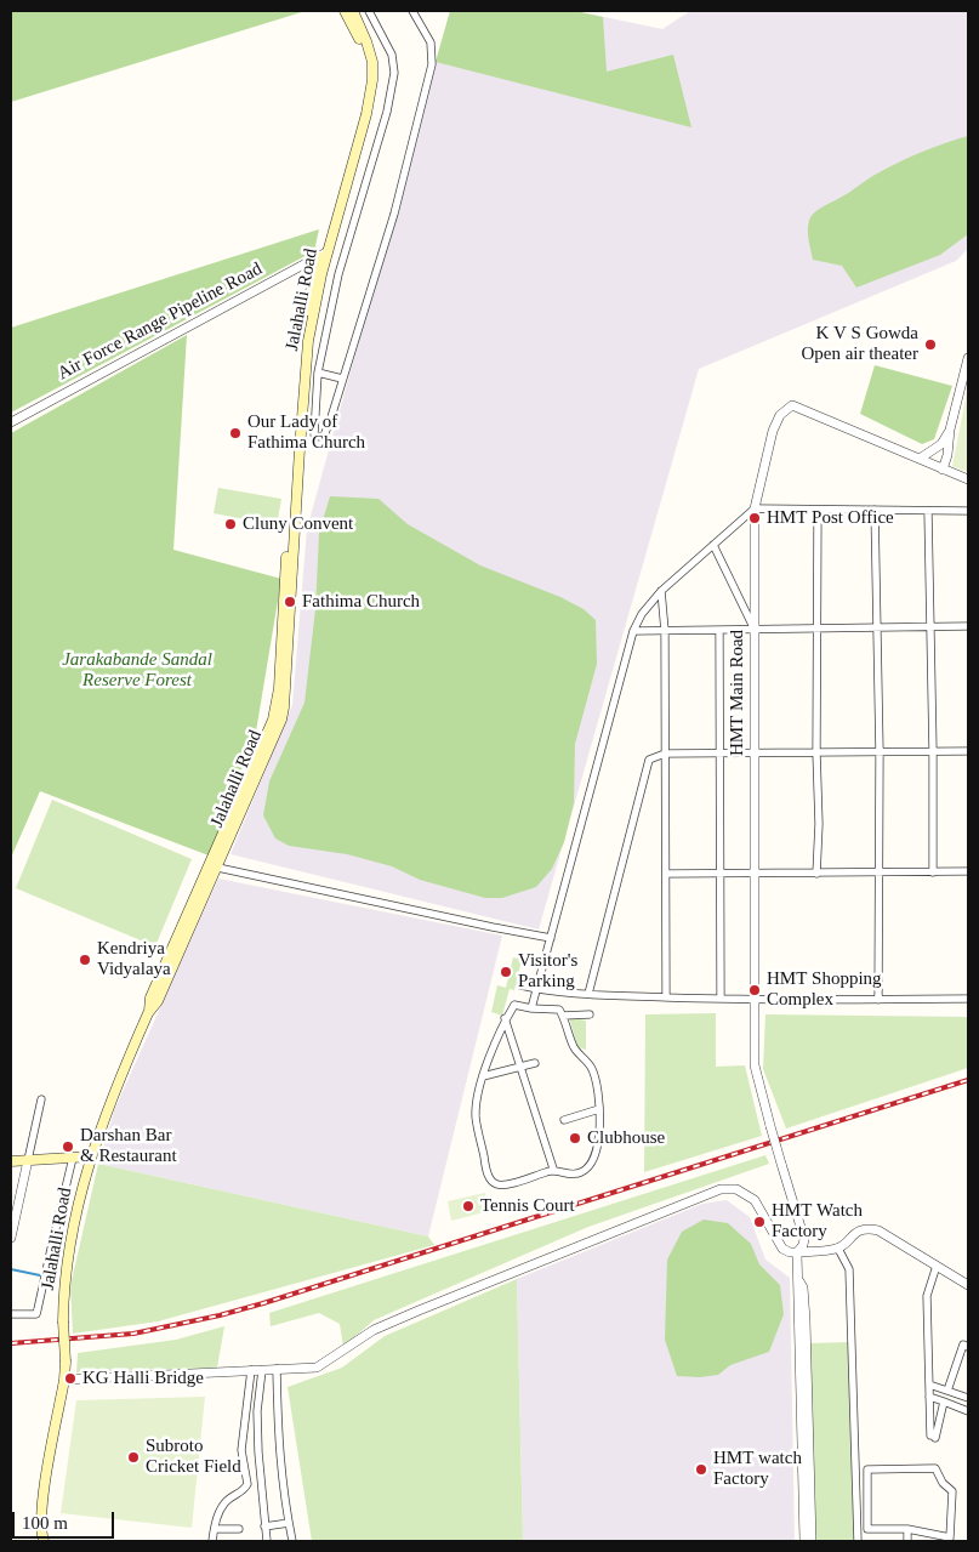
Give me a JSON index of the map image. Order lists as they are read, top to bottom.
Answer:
{
  "streets": {
    "main road": ["Jalahalli Road"],
    "street": ["Air Force Range Pipeline Road", "HMT Main Road"]
  },
  "crossings": [
    ["Jalahalli Road", "Air Force Range Pipeline Road"]
  ],
  "parks": ["Jarakabande Sandal Reserve Forest"],
  "places": [
    "K V S Gowda Open air theater",
    "Our Lady of Fathima Church",
    "HMT Post Office",
    "Cluny Convent",
    "Fathima Church",
    "Kendriya Vidyalaya",
    "Visitor's Parking",
    "HMT Shopping Complex",
    "Clubhouse",
    "Darshan Bar & Restaurant",
    "Tennis Court",
    "HMT Watch Factory",
    "KG Halli Bridge",
    "Subroto Cricket Field",
    "HMT watch Factory"
  ],
  "scale_bar": "100 m"
}
